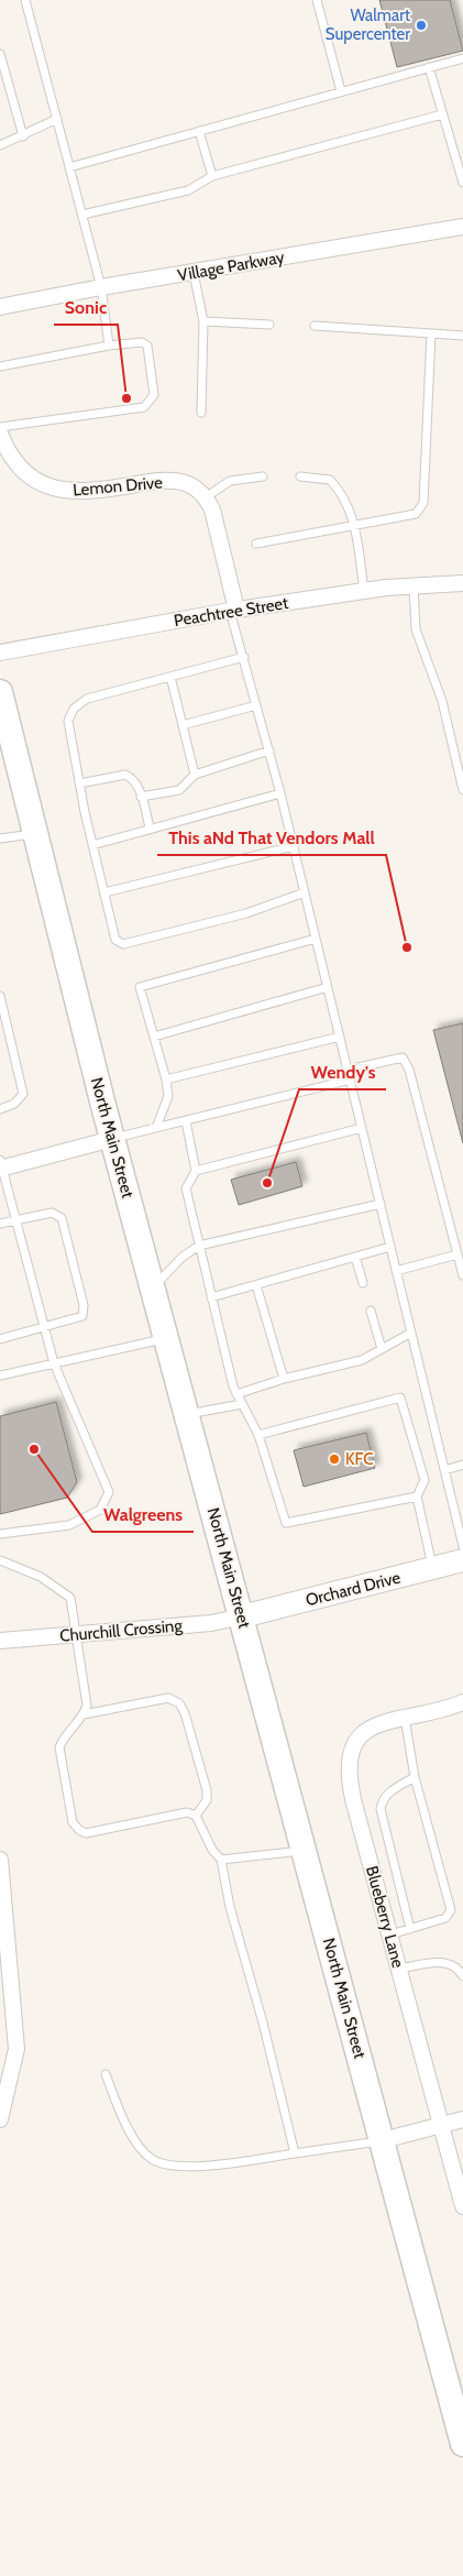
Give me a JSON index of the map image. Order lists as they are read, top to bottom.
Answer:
{
  "streets": {
    "main road": ["North Main Street"],
    "street": [
      "Village Parkway",
      "Lemon Drive",
      "Peachtree Street",
      "Orchard Drive",
      "Churchill Crossing",
      "Blueberry Lane"
    ]
  },
  "crossings": [
    ["North Main Street", "Orchard Drive"],
    ["North Main Street", "Churchill Crossing"],
    ["Orchard Drive", "Churchill Crossing"]
  ],
  "places": [
    "Walmart Supercenter",
    "Sonic",
    "This aNd That Vendors Mall",
    "Wendy's",
    "Walgreens",
    "KFC"
  ]
}
